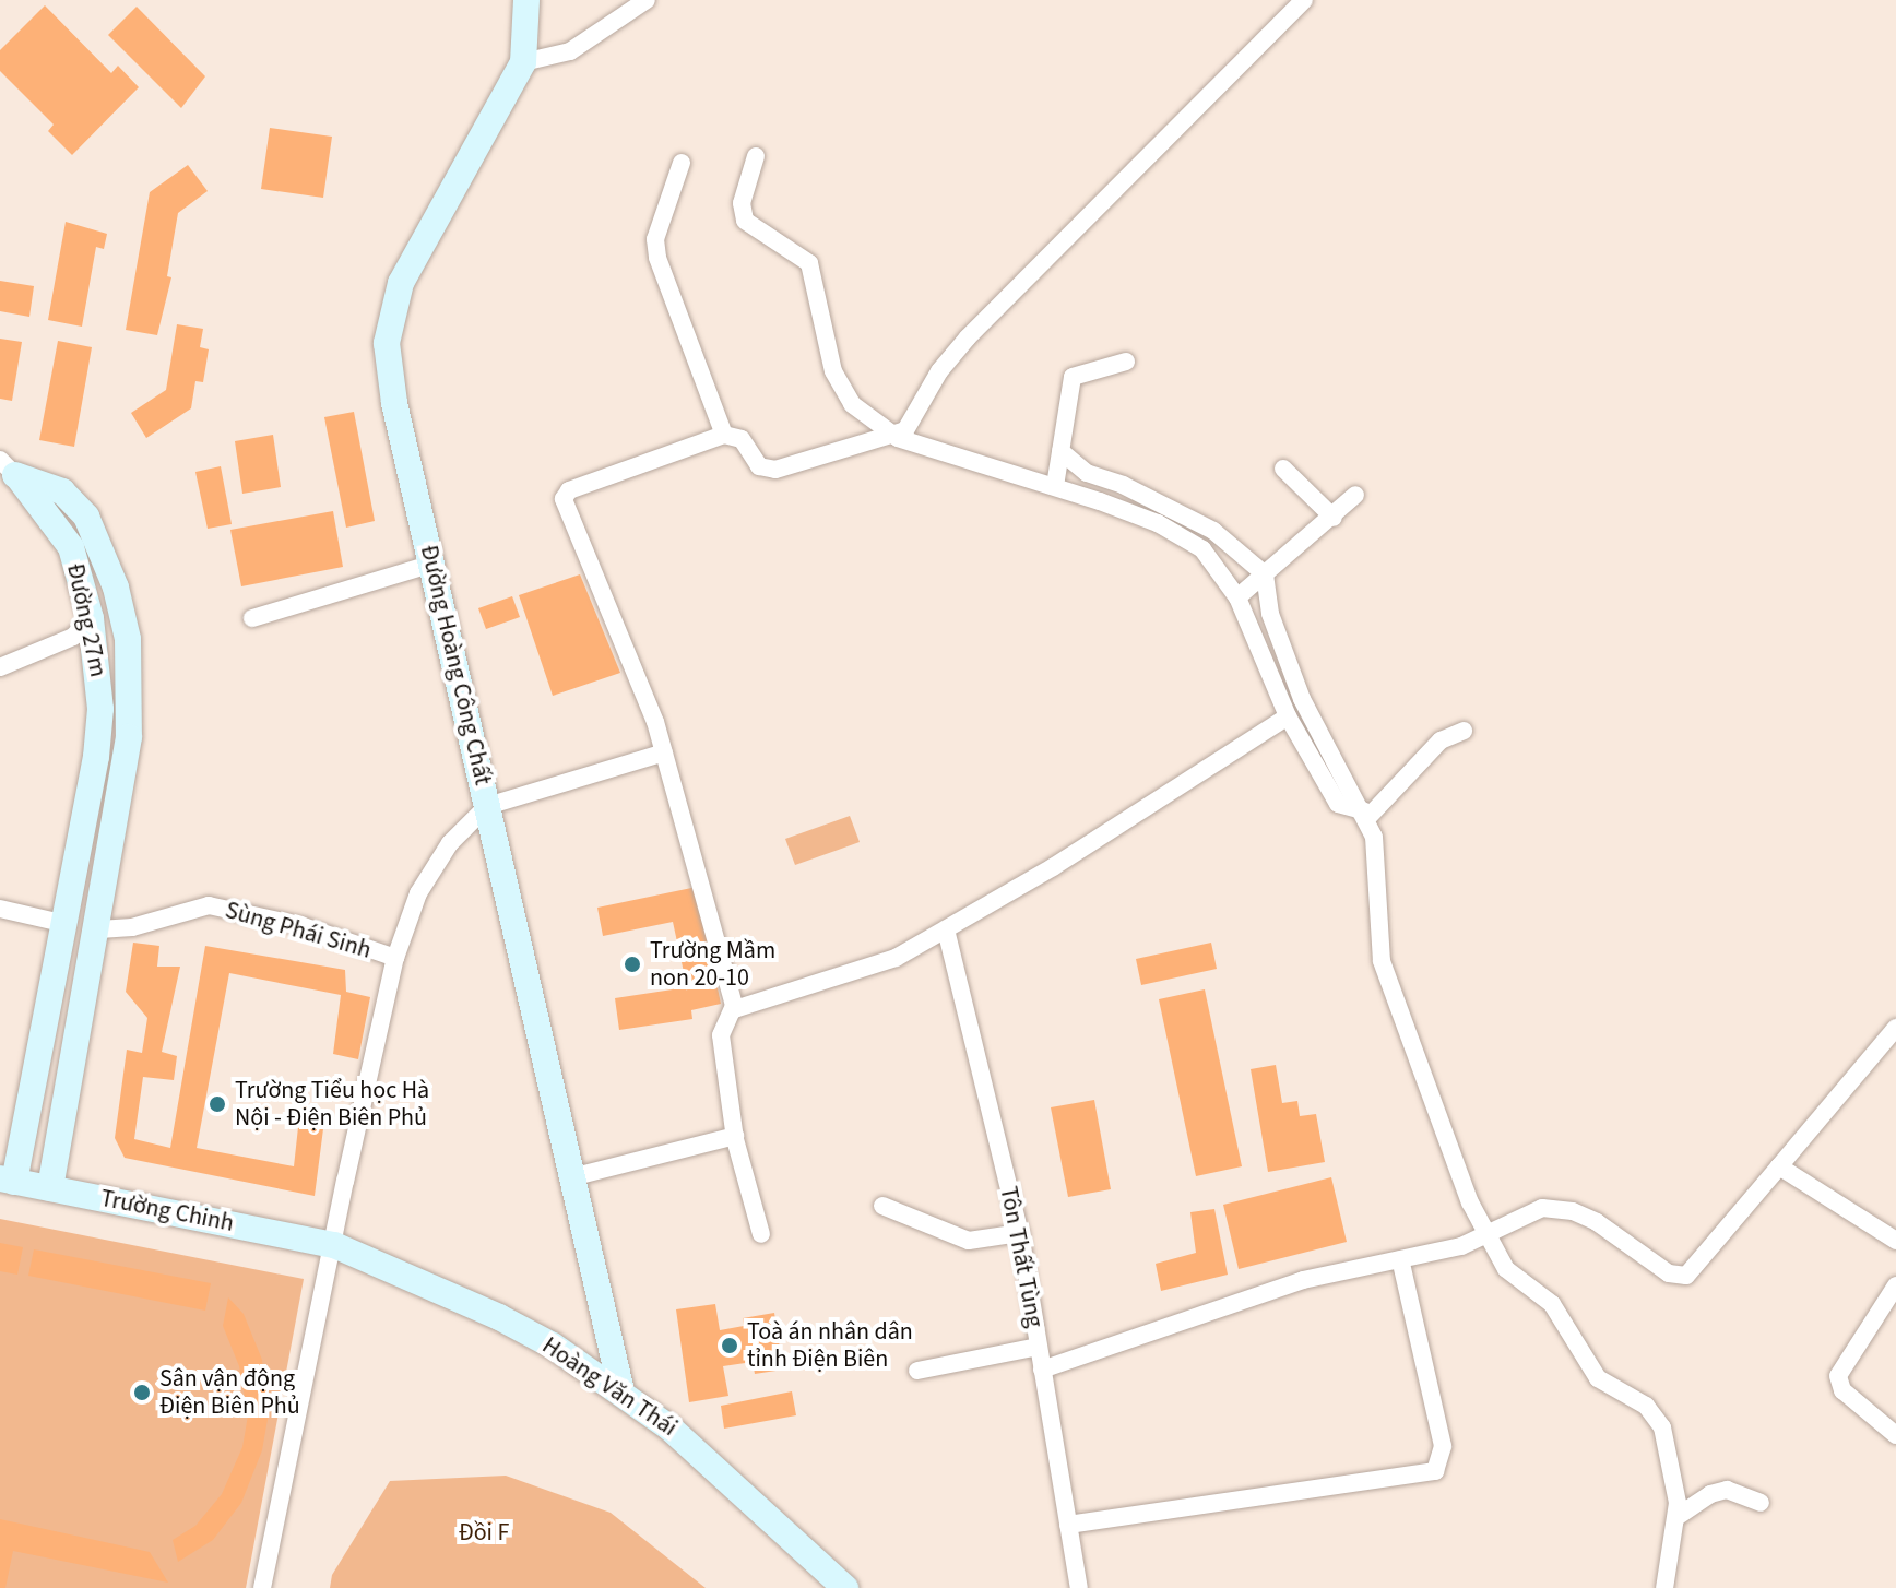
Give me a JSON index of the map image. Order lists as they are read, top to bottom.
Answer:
{
  "streets": {
    "street": [
      "Đường 27m",
      "Đường Hoàng Công Chất",
      "Sùng Phái Sinh",
      "Trường Chinh",
      "Tôn Thất Tùng",
      "Hoàng Văn Thái"
    ]
  },
  "crossings": [
    ["Đường 27m", "Sùng Phái Sinh"],
    ["Đường 27m", "Trường Chinh"],
    ["Đường Hoàng Công Chất", "Sùng Phái Sinh"],
    ["Đường Hoàng Công Chất", "Trường Chinh"],
    ["Đường Hoàng Công Chất", "Hoàng Văn Thái"],
    ["Trường Chinh", "Hoàng Văn Thái"]
  ],
  "parks": ["Đồi F"],
  "places": [
    "Trường Mầm non 20-10",
    "Trường Tiểu học Hà Nội - Điện Biên Phủ",
    "Toà án nhân dân tỉnh Điện Biên",
    "Sân vận động Điện Biên Phủ"
  ]
}
